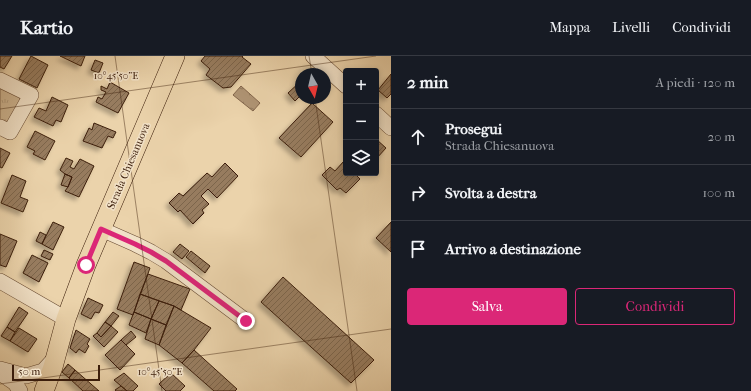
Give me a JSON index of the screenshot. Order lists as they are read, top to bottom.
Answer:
{
  "streets": {
    "main road": ["Strada Chiesanuova"]
  },
  "scale_bar": "50 m",
  "north": "bottom",
  "page": {
    "header": "Kartio",
    "nav": ["Mappa", "Livelli", "Condividi"],
    "heading": ["2 min", "A piedi · 120 m"],
    "map_buttons": ["+", "−"],
    "list": [
      ["Prosegui", "Strada Chiesanuova", "20 m"],
      ["Svolta a destra", "100 m"],
      "Arrivo a destinazione"
    ],
    "buttons": ["Salva", "Condividi"],
    "scale": "50 m"
  },
  "coordinates": ["10°45'50\"E"]
}
